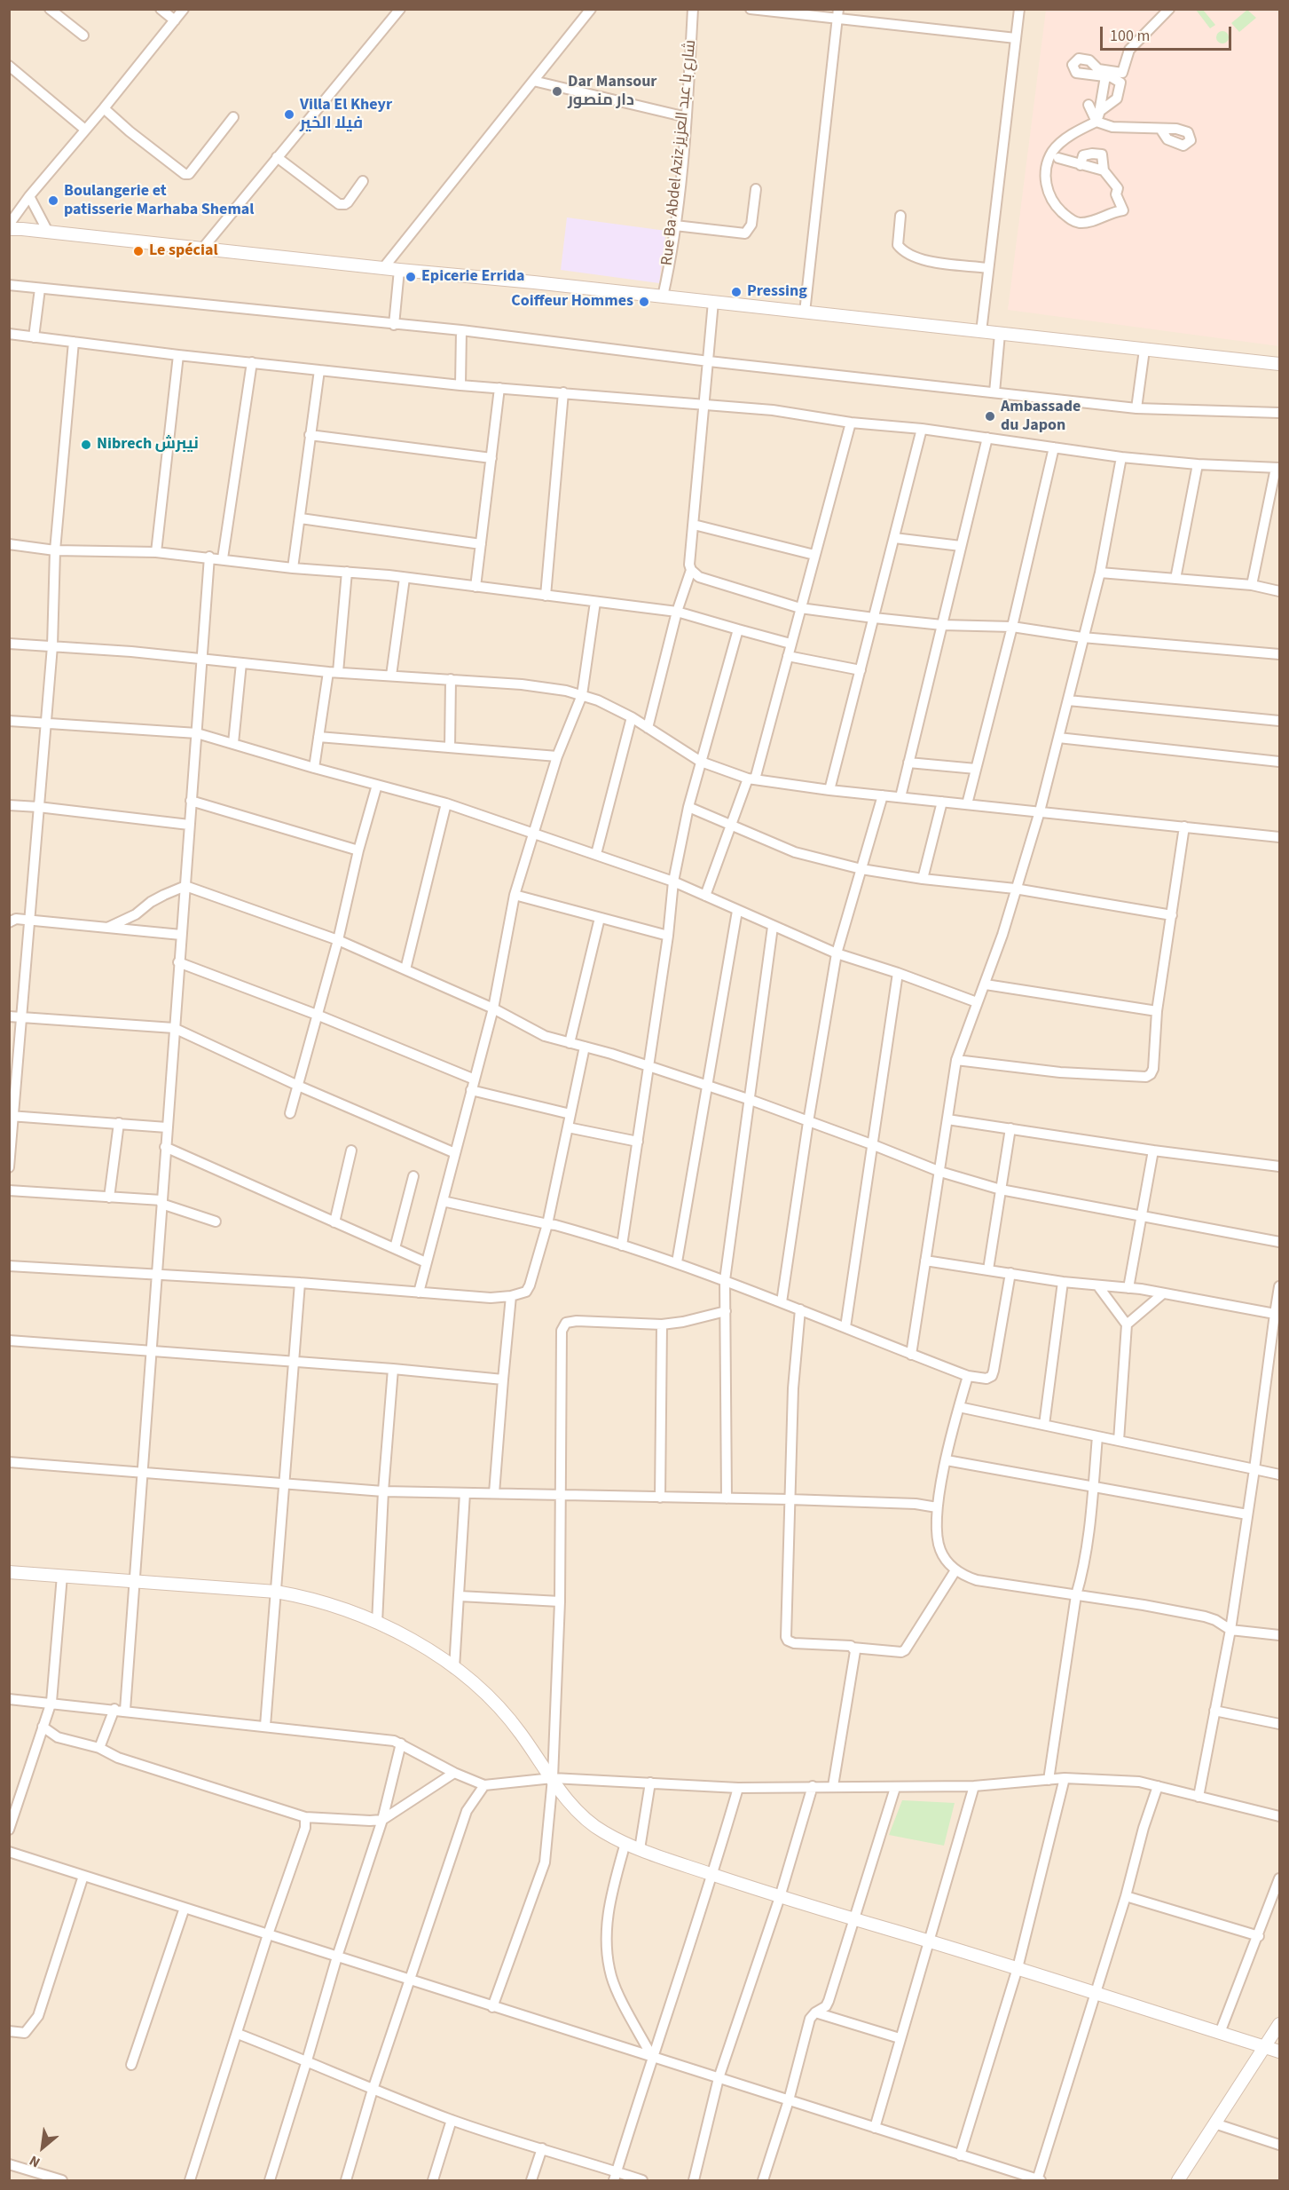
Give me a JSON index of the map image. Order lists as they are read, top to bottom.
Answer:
{
  "streets": {
    "street": ["Rue Ba Abdel Aziz شارع با عبد العزيز"]
  },
  "places": [
    "Dar Mansour دار منصور",
    "Villa El Kheyr فيلا الخير",
    "Boulangerie et patisserie Marhaba Shemal",
    "Le spécial",
    "Epicerie Errida",
    "Pressing",
    "Coiffeur Hommes",
    "Ambassade du Japon",
    "Nibrech نيبرش"
  ],
  "scale_bar": "100 m",
  "north": "bottom left"
}
